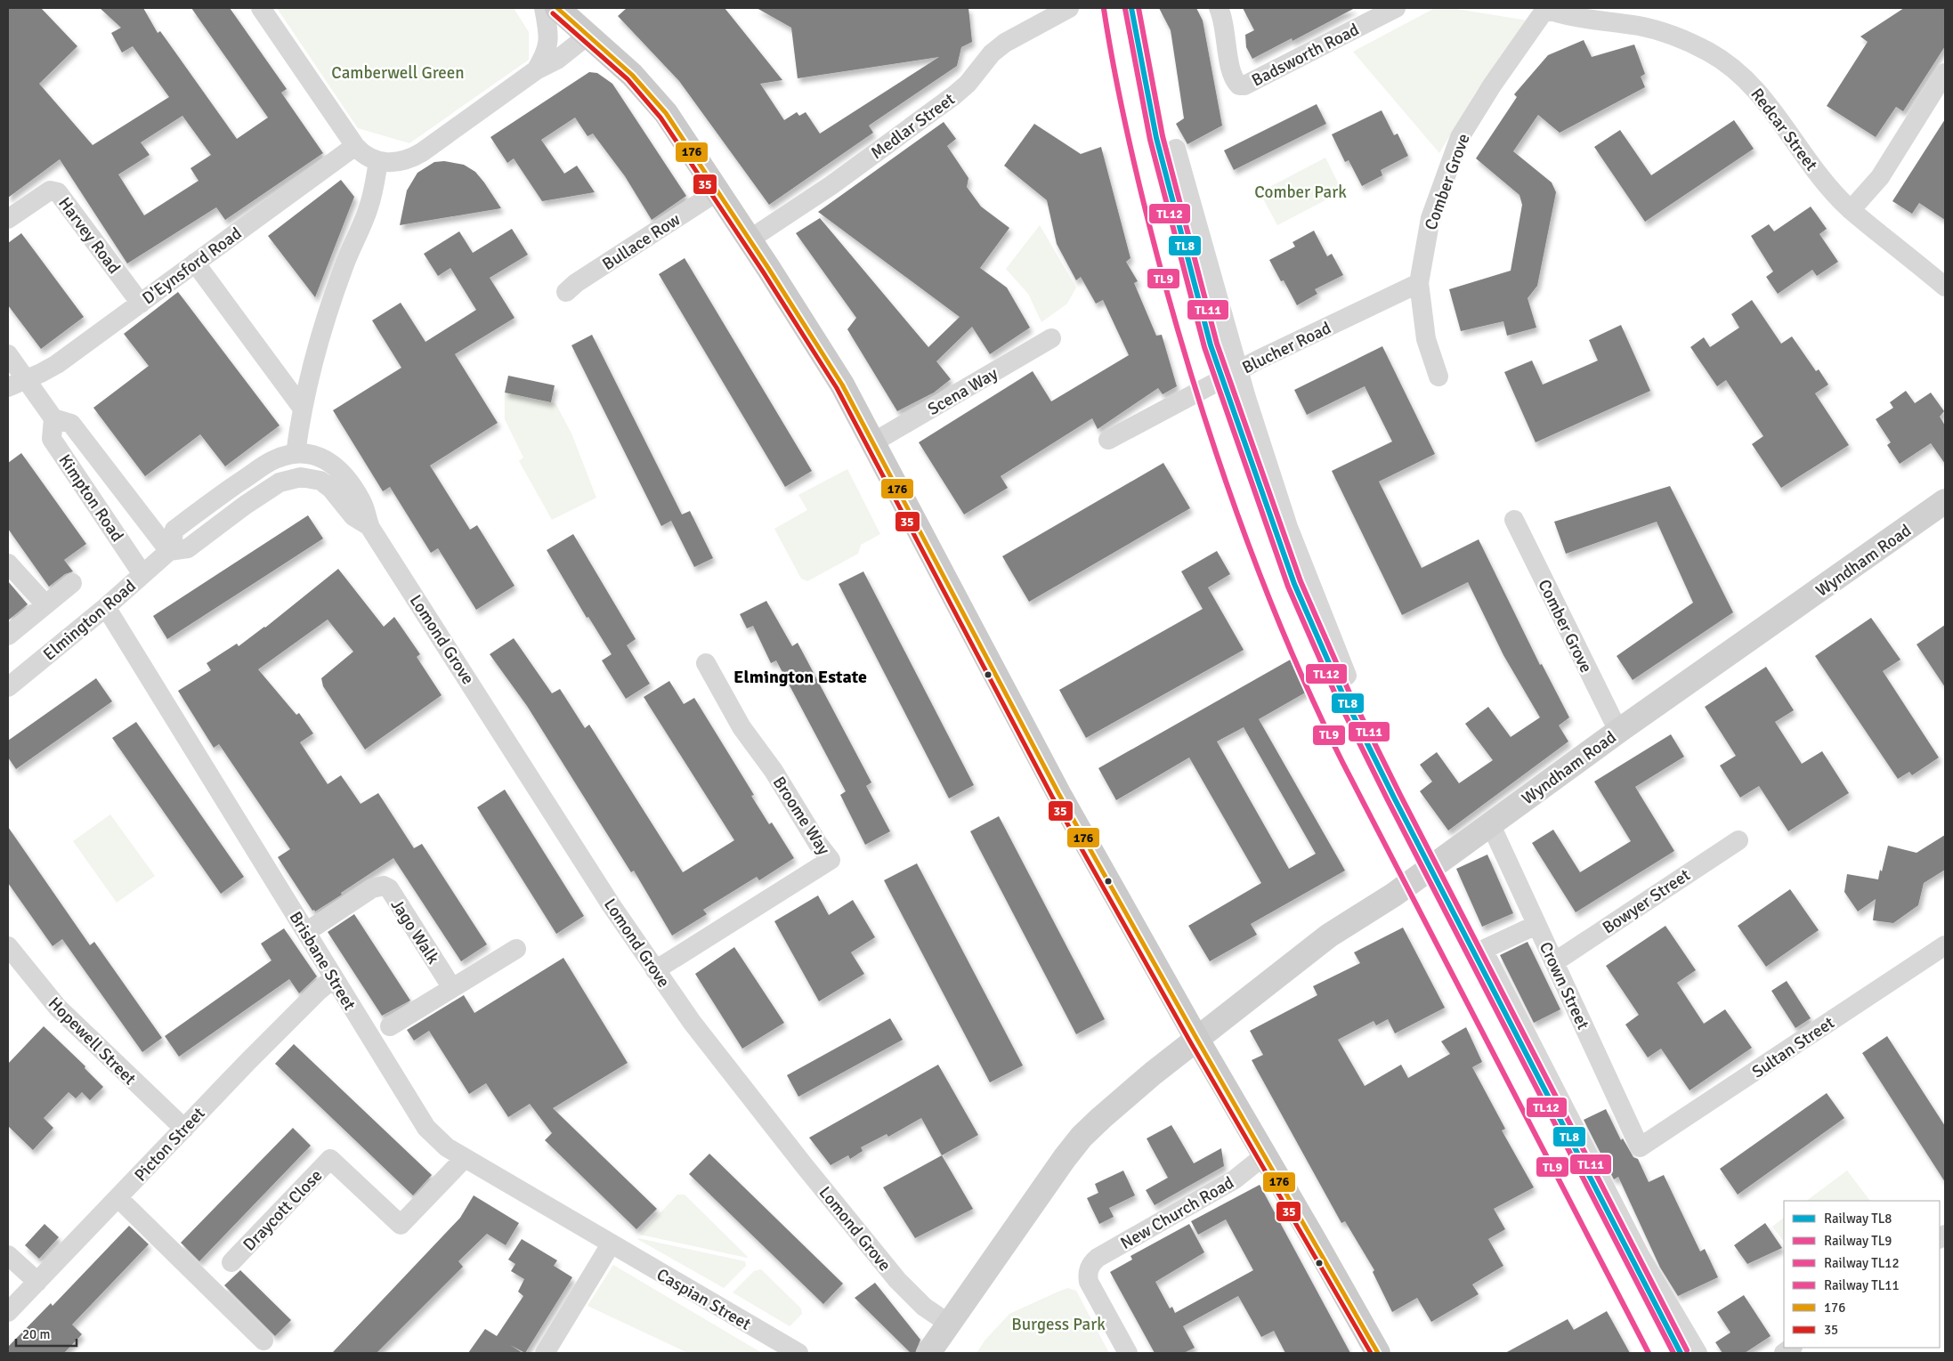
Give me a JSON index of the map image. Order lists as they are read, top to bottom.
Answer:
{
  "streets": {
    "street": [
      "Badsworth Road",
      "Medlar Street",
      "Redcar Street",
      "Comber Grove",
      "Harvey Road",
      "Bullace Row",
      "D'Eynsford Road",
      "Blucher Road",
      "Scena Way",
      "Kimpton Road",
      "Wyndham Road",
      "Elmington Road",
      "Lomond Grove",
      "Broome Way",
      "Bowyer Street",
      "Jago Walk",
      "Brisbane Street",
      "Crown Street",
      "Hopewell Street",
      "Sultan Street",
      "Picton Street",
      "Draycott Close",
      "New Church Road",
      "Caspian Street"
    ]
  },
  "crossings": [
    ["Redcar Street", "Comber Grove"],
    ["Comber Grove", "Blucher Road"],
    ["Comber Grove", "Wyndham Road"],
    ["Harvey Road", "D'Eynsford Road"],
    ["Kimpton Road", "Elmington Road"],
    ["Wyndham Road", "Lomond Grove"],
    ["Wyndham Road", "Crown Street"],
    ["Elmington Road", "Lomond Grove"],
    ["Elmington Road", "Brisbane Street"],
    ["Lomond Grove", "Broome Way"],
    ["Bowyer Street", "Crown Street"],
    ["Jago Walk", "Brisbane Street"],
    ["Brisbane Street", "Picton Street"],
    ["Brisbane Street", "Draycott Close"],
    ["Brisbane Street", "Caspian Street"],
    ["Crown Street", "Sultan Street"],
    ["Hopewell Street", "Picton Street"]
  ],
  "districts": ["Elmington Estate"],
  "parks": ["Camberwell Green", "Comber Park", "Burgess Park"],
  "lines": [
    "rail line TL8",
    "rail line TL11",
    "transit line 176",
    "rail line TL9",
    "rail line TL12",
    "transit line 35"
  ],
  "legend": [
    "Railway TL8",
    "Railway TL9",
    "Railway TL12",
    "Railway TL11",
    "176",
    "35"
  ],
  "scale_bar": "20 m"
}
